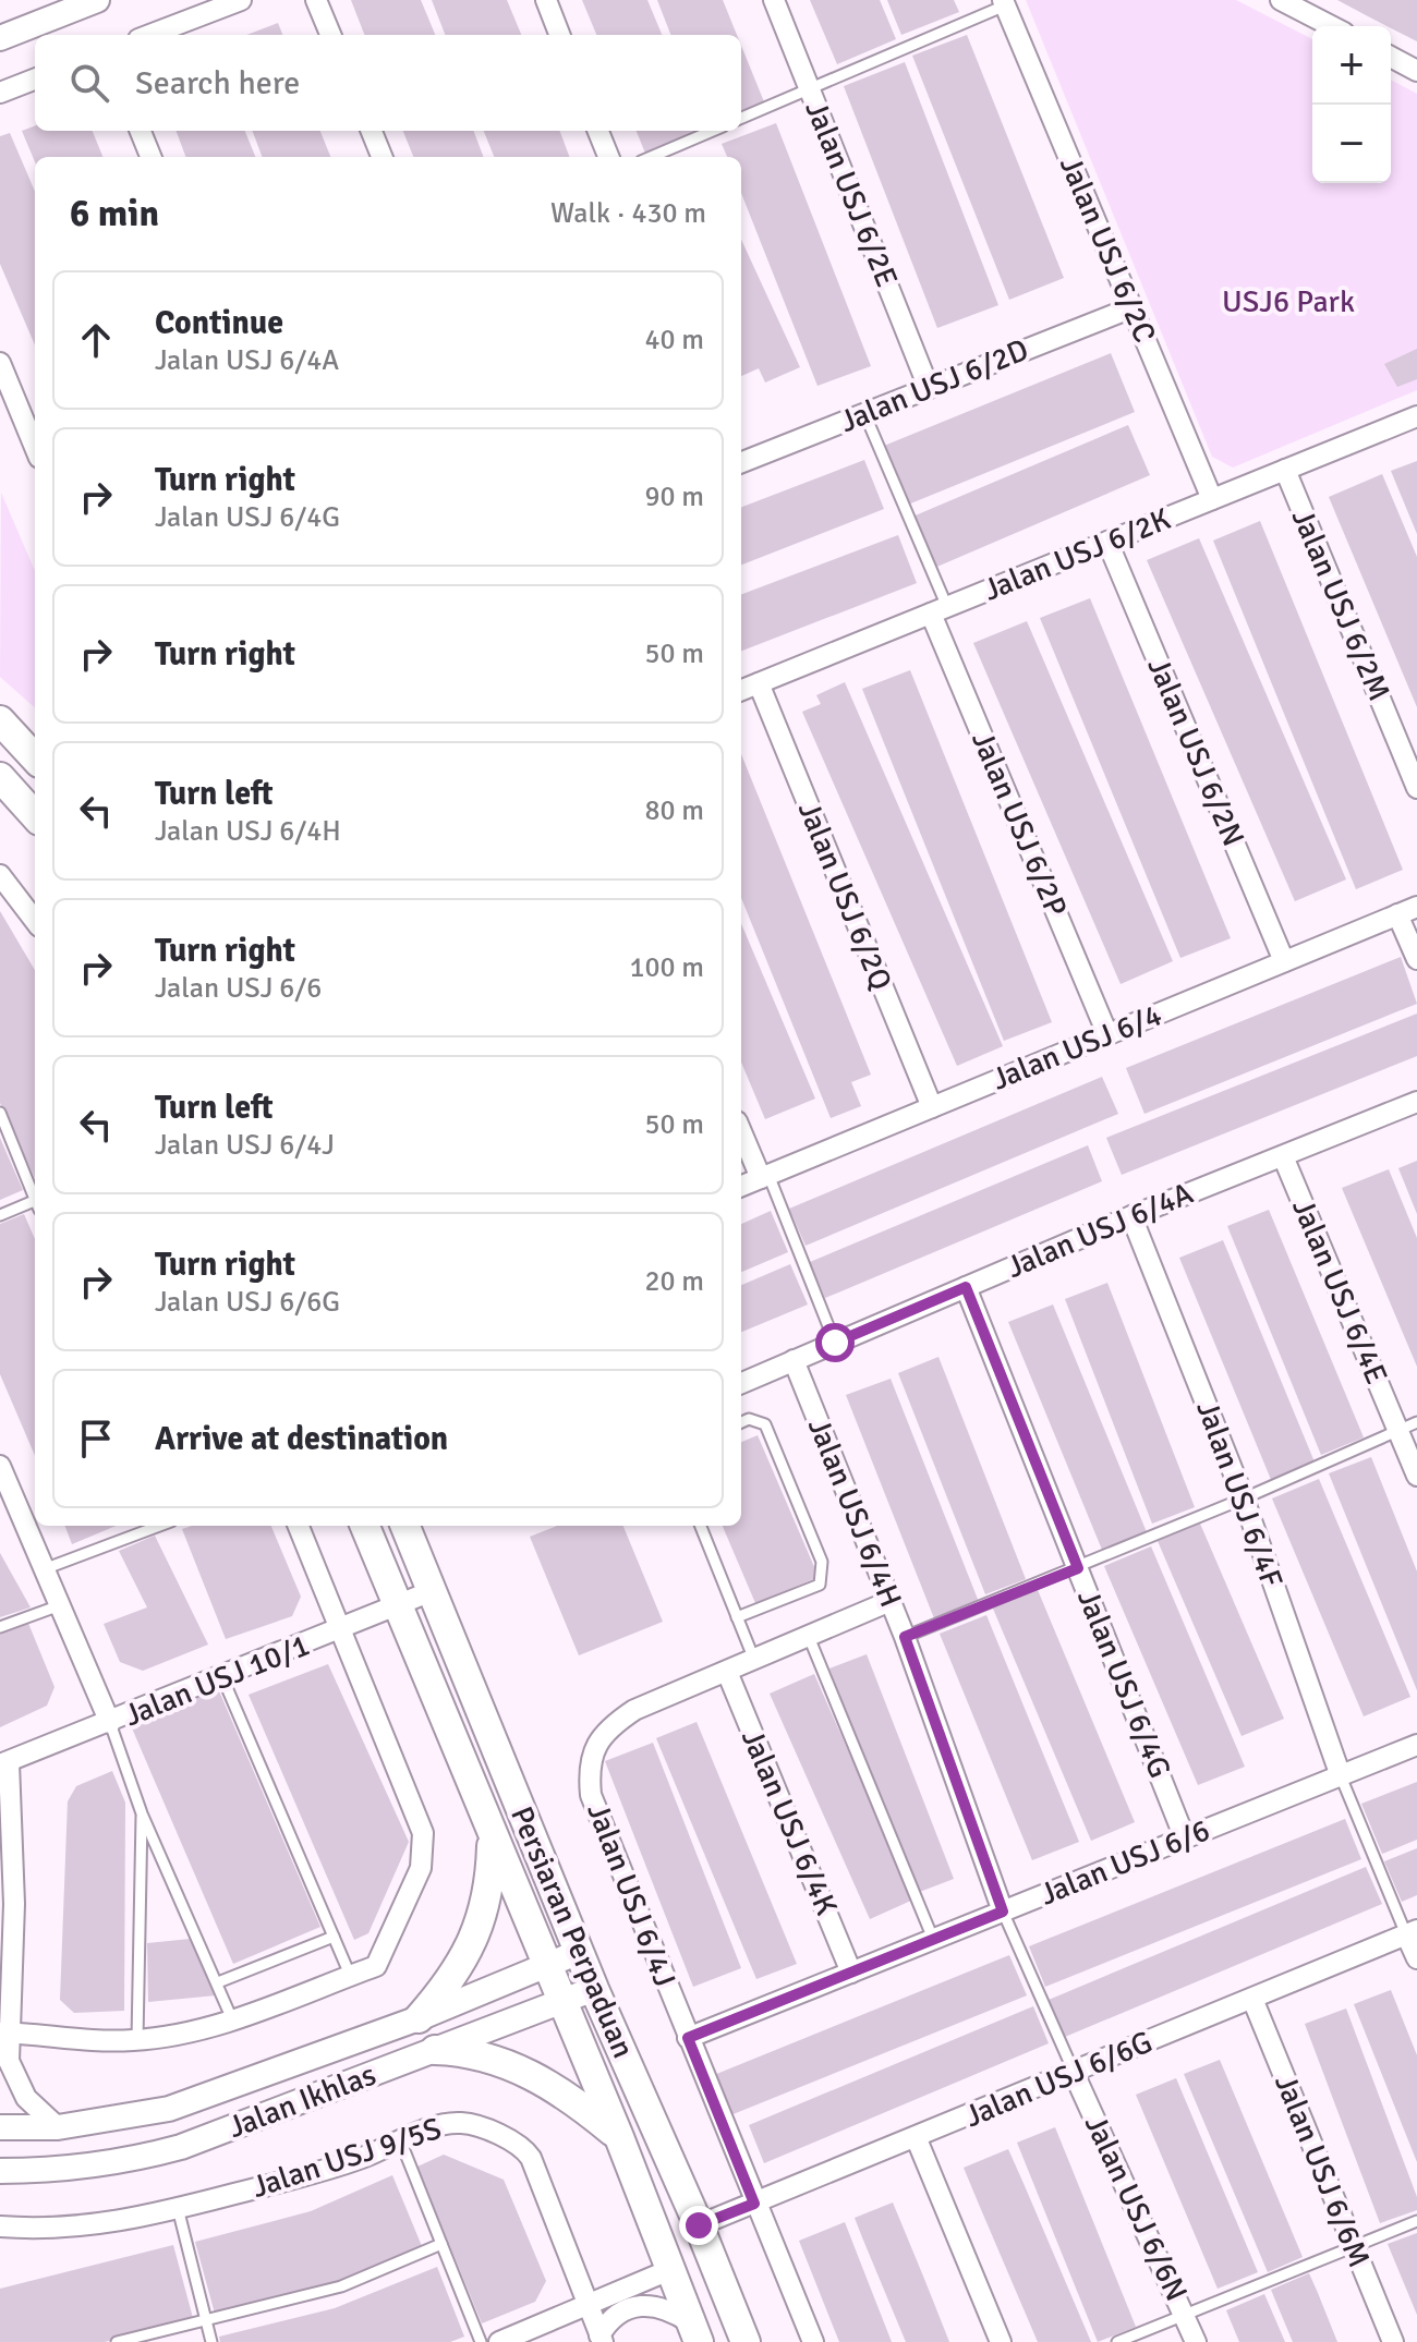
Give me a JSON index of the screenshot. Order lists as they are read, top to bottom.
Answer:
{
  "streets": {
    "main road": ["Persiaran Perpaduan"],
    "street": [
      "Jalan USJ 6/2E",
      "Jalan USJ 6/2C",
      "Jalan USJ 6/2D",
      "Jalan USJ 6/2K",
      "Jalan USJ 6/2M",
      "Jalan USJ 6/2N",
      "Jalan USJ 6/2P",
      "Jalan USJ 6/2Q",
      "Jalan USJ 6/4",
      "Jalan USJ 6/4A",
      "Jalan USJ 6/4E",
      "Jalan USJ 6/4F",
      "Jalan USJ 6/4H",
      "Jalan USJ 10/1",
      "Jalan USJ 6/4G",
      "Jalan USJ 6/4K",
      "Jalan USJ 6/6",
      "Jalan USJ 6/4J",
      "Jalan USJ 6/6G",
      "Jalan Ikhlas",
      "Jalan USJ 9/5S",
      "Jalan USJ 6/6M",
      "Jalan USJ 6/6N"
    ]
  },
  "crossings": [
    ["Jalan USJ 6/2E", "Jalan USJ 6/2D"],
    ["Jalan USJ 6/2C", "Jalan USJ 6/2D"],
    ["Jalan USJ 6/2C", "Jalan USJ 6/2K"],
    ["Jalan USJ 6/2K", "Jalan USJ 6/2M"],
    ["Jalan USJ 6/2K", "Jalan USJ 6/2N"],
    ["Jalan USJ 6/2K", "Jalan USJ 6/2P"],
    ["Jalan USJ 6/2K", "Jalan USJ 6/2Q"],
    ["Jalan USJ 6/2N", "Jalan USJ 6/4"],
    ["Jalan USJ 6/2P", "Jalan USJ 6/4"],
    ["Jalan USJ 6/2Q", "Jalan USJ 6/4"],
    ["Jalan USJ 6/4A", "Jalan USJ 6/4E"],
    ["Jalan USJ 6/4A", "Jalan USJ 6/4F"],
    ["Jalan USJ 6/4A", "Jalan USJ 6/4H"],
    ["Jalan USJ 6/4A", "Jalan USJ 6/4G"],
    ["Jalan USJ 6/4F", "Jalan USJ 6/6"],
    ["Jalan USJ 6/4H", "Jalan USJ 6/6"],
    ["Jalan USJ 6/4H", "Jalan USJ 6/4J"],
    ["Jalan USJ 10/1", "Persiaran Perpaduan"],
    ["Jalan USJ 6/4G", "Jalan USJ 6/6"],
    ["Jalan USJ 6/4K", "Jalan USJ 6/6"],
    ["Jalan USJ 6/4K", "Jalan USJ 6/4J"],
    ["Jalan USJ 6/6", "Jalan USJ 6/4J"],
    ["Jalan USJ 6/4J", "Jalan USJ 6/6G"],
    ["Persiaran Perpaduan", "Jalan USJ 6/6G"],
    ["Persiaran Perpaduan", "Jalan Ikhlas"],
    ["Jalan USJ 6/6G", "Jalan USJ 6/6M"],
    ["Jalan USJ 6/6G", "Jalan USJ 6/6N"]
  ],
  "parks": ["USJ6 Park"],
  "page": {
    "map_buttons": ["+", "−"],
    "search": "Search here",
    "heading": ["6 min", "Walk · 430 m"],
    "list": [
      ["Continue", "Jalan USJ 6/4A", "40 m"],
      ["Turn right", "Jalan USJ 6/4G", "90 m"],
      ["Turn right", "50 m"],
      ["Turn left", "Jalan USJ 6/4H", "80 m"],
      ["Turn right", "Jalan USJ 6/6", "100 m"],
      ["Turn left", "Jalan USJ 6/4J", "50 m"],
      ["Turn right", "Jalan USJ 6/6G", "20 m"],
      "Arrive at destination"
    ]
  }
}
